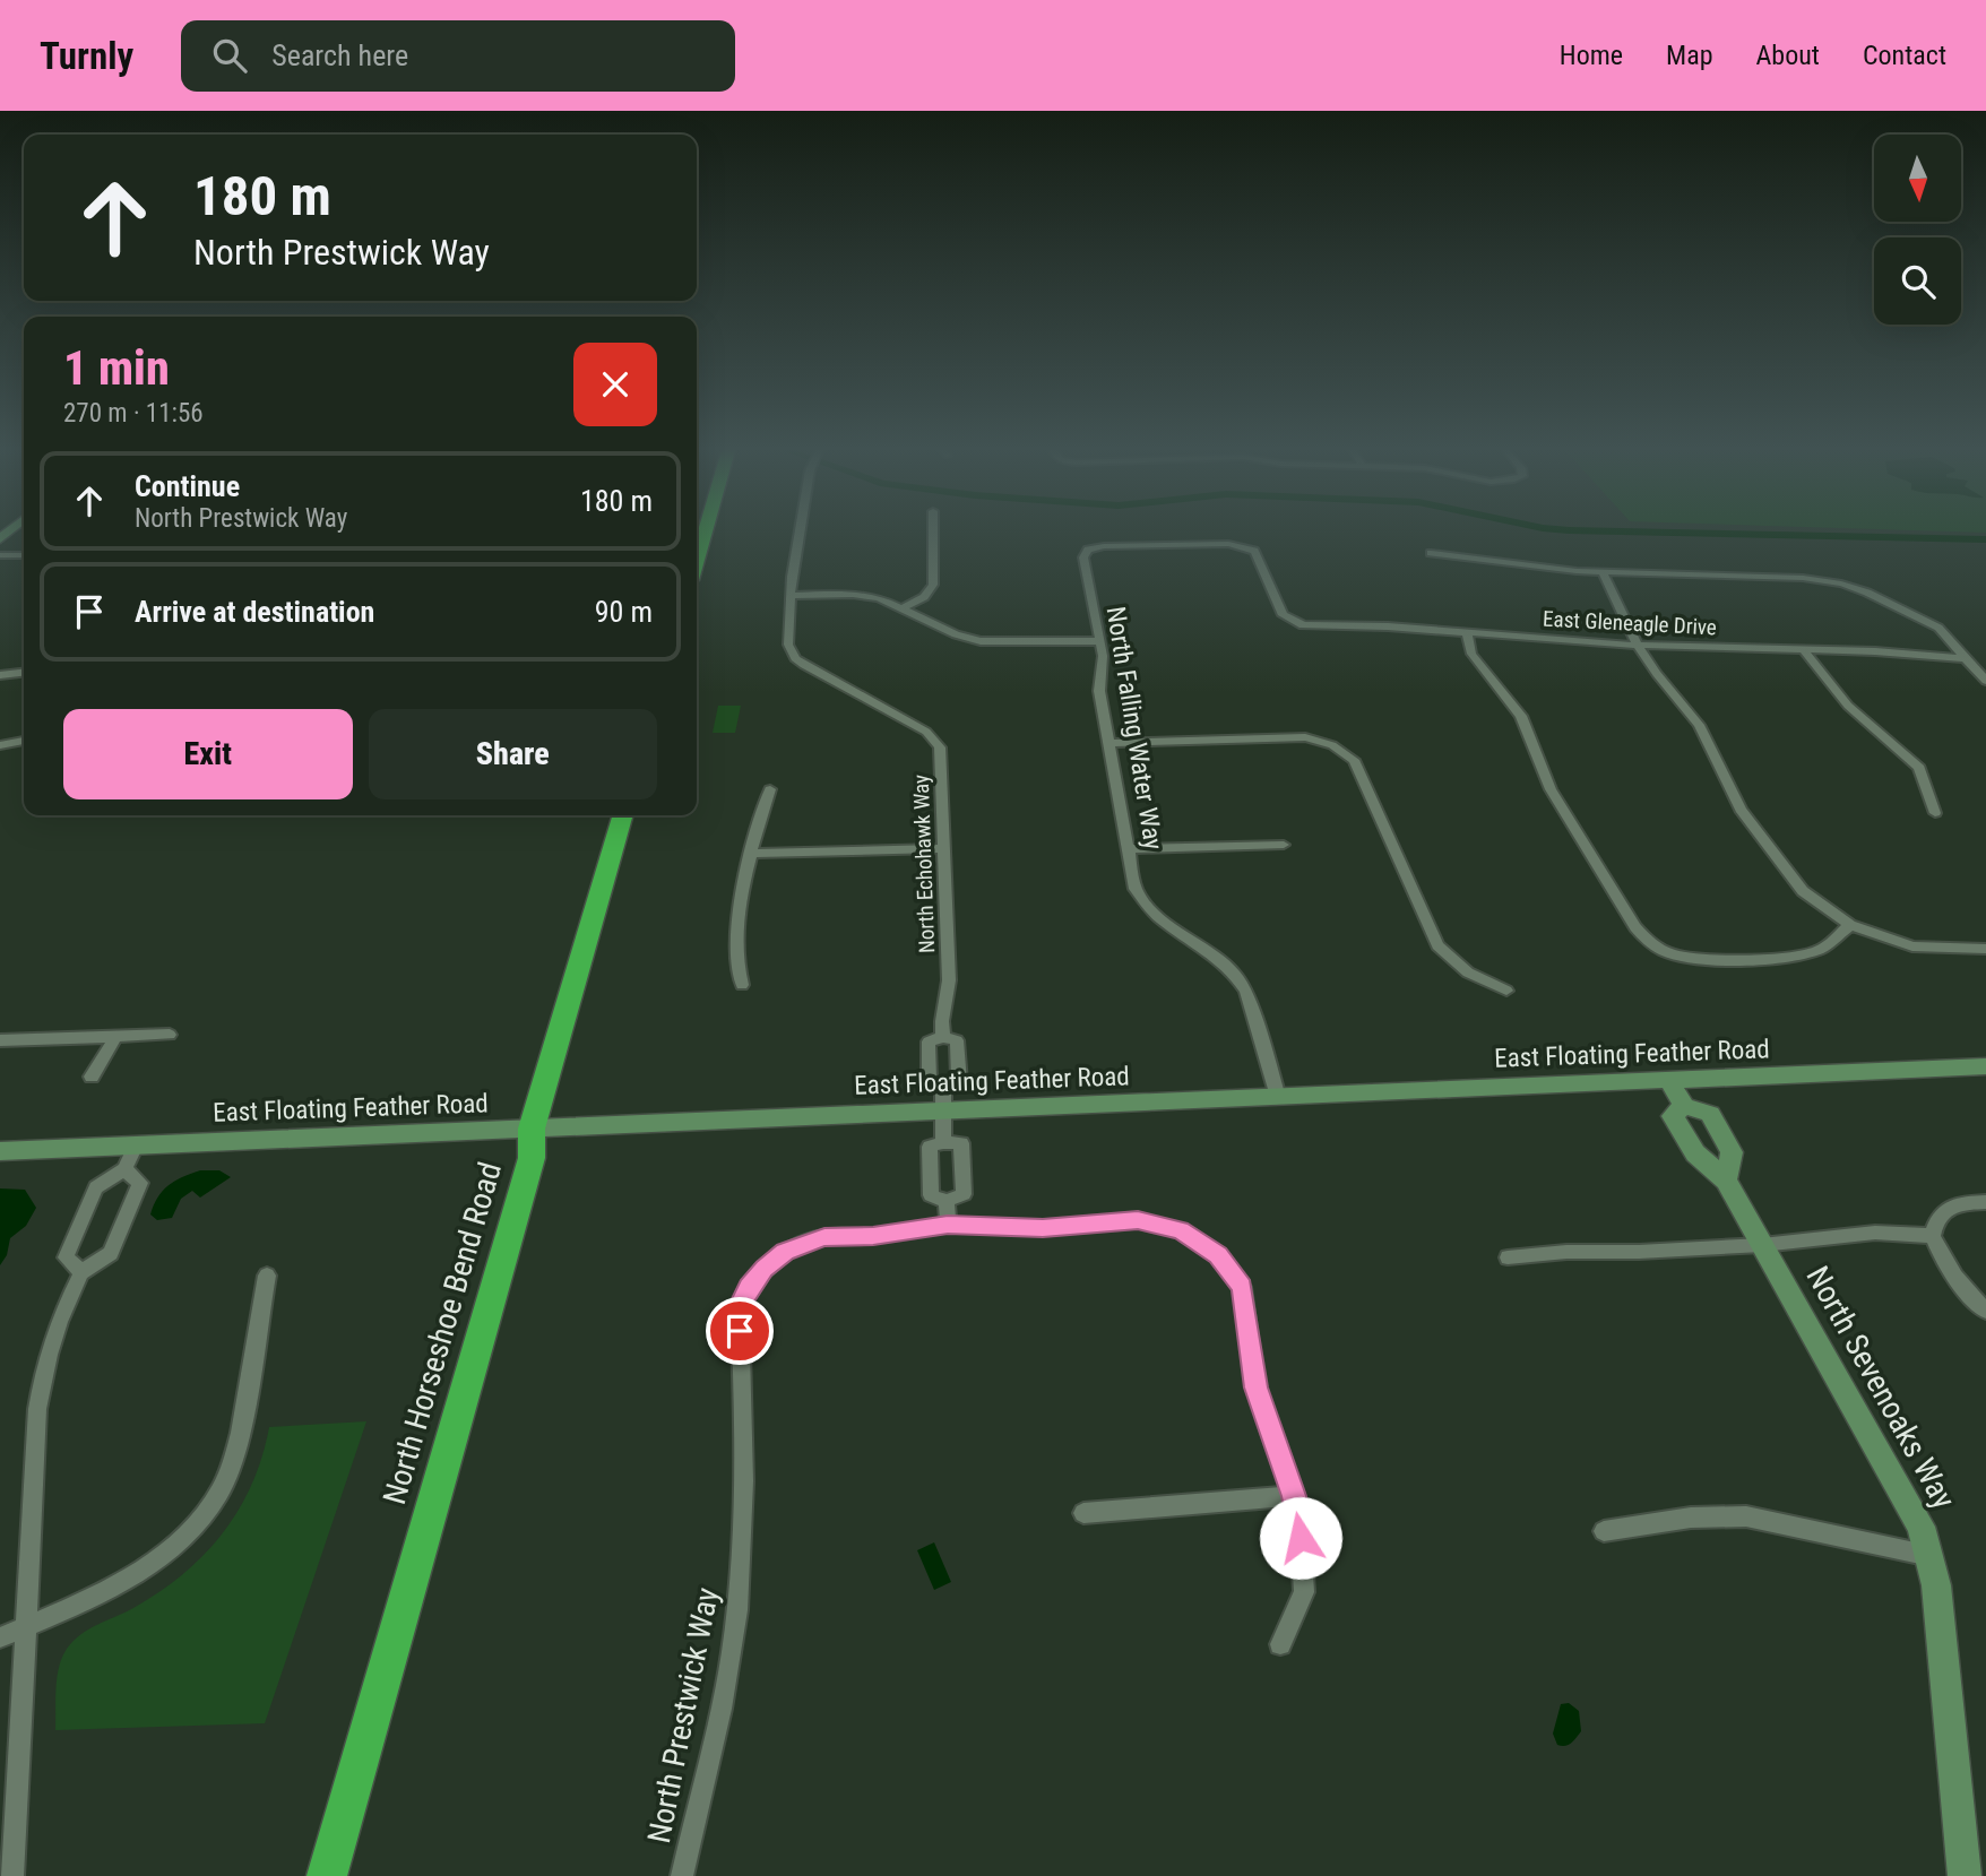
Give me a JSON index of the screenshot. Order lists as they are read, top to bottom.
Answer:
{
  "streets": {
    "highway": ["North Horseshoe Bend Road"],
    "main road": ["East Floating Feather Road", "North Sevenoaks Way"],
    "street": [
      "East Gleneagle Drive",
      "North Falling Water Way",
      "North Echohawk Way",
      "North Prestwick Way"
    ]
  },
  "crossings": [
    ["East Gleneagle Drive", "North Falling Water Way"],
    ["North Falling Water Way", "East Floating Feather Road"],
    ["North Echohawk Way", "East Floating Feather Road"],
    ["East Floating Feather Road", "North Horseshoe Bend Road"],
    ["East Floating Feather Road", "North Sevenoaks Way"]
  ],
  "north": "bottom",
  "page": {
    "header": "Turnly",
    "search": "Search here",
    "nav": [
      "Home",
      "Map",
      "About",
      "Contact"
    ],
    "turn": ["180 m", "North Prestwick Way"],
    "heading": ["1 min", "270 m · 11:56"],
    "list": [
      {
        "name": "Continue",
        "note": "North Prestwick Way",
        "value": "180 m"
      },
      {
        "name": "Arrive at destination",
        "value": "90 m"
      }
    ],
    "buttons": ["Exit", "Share"]
  }
}
